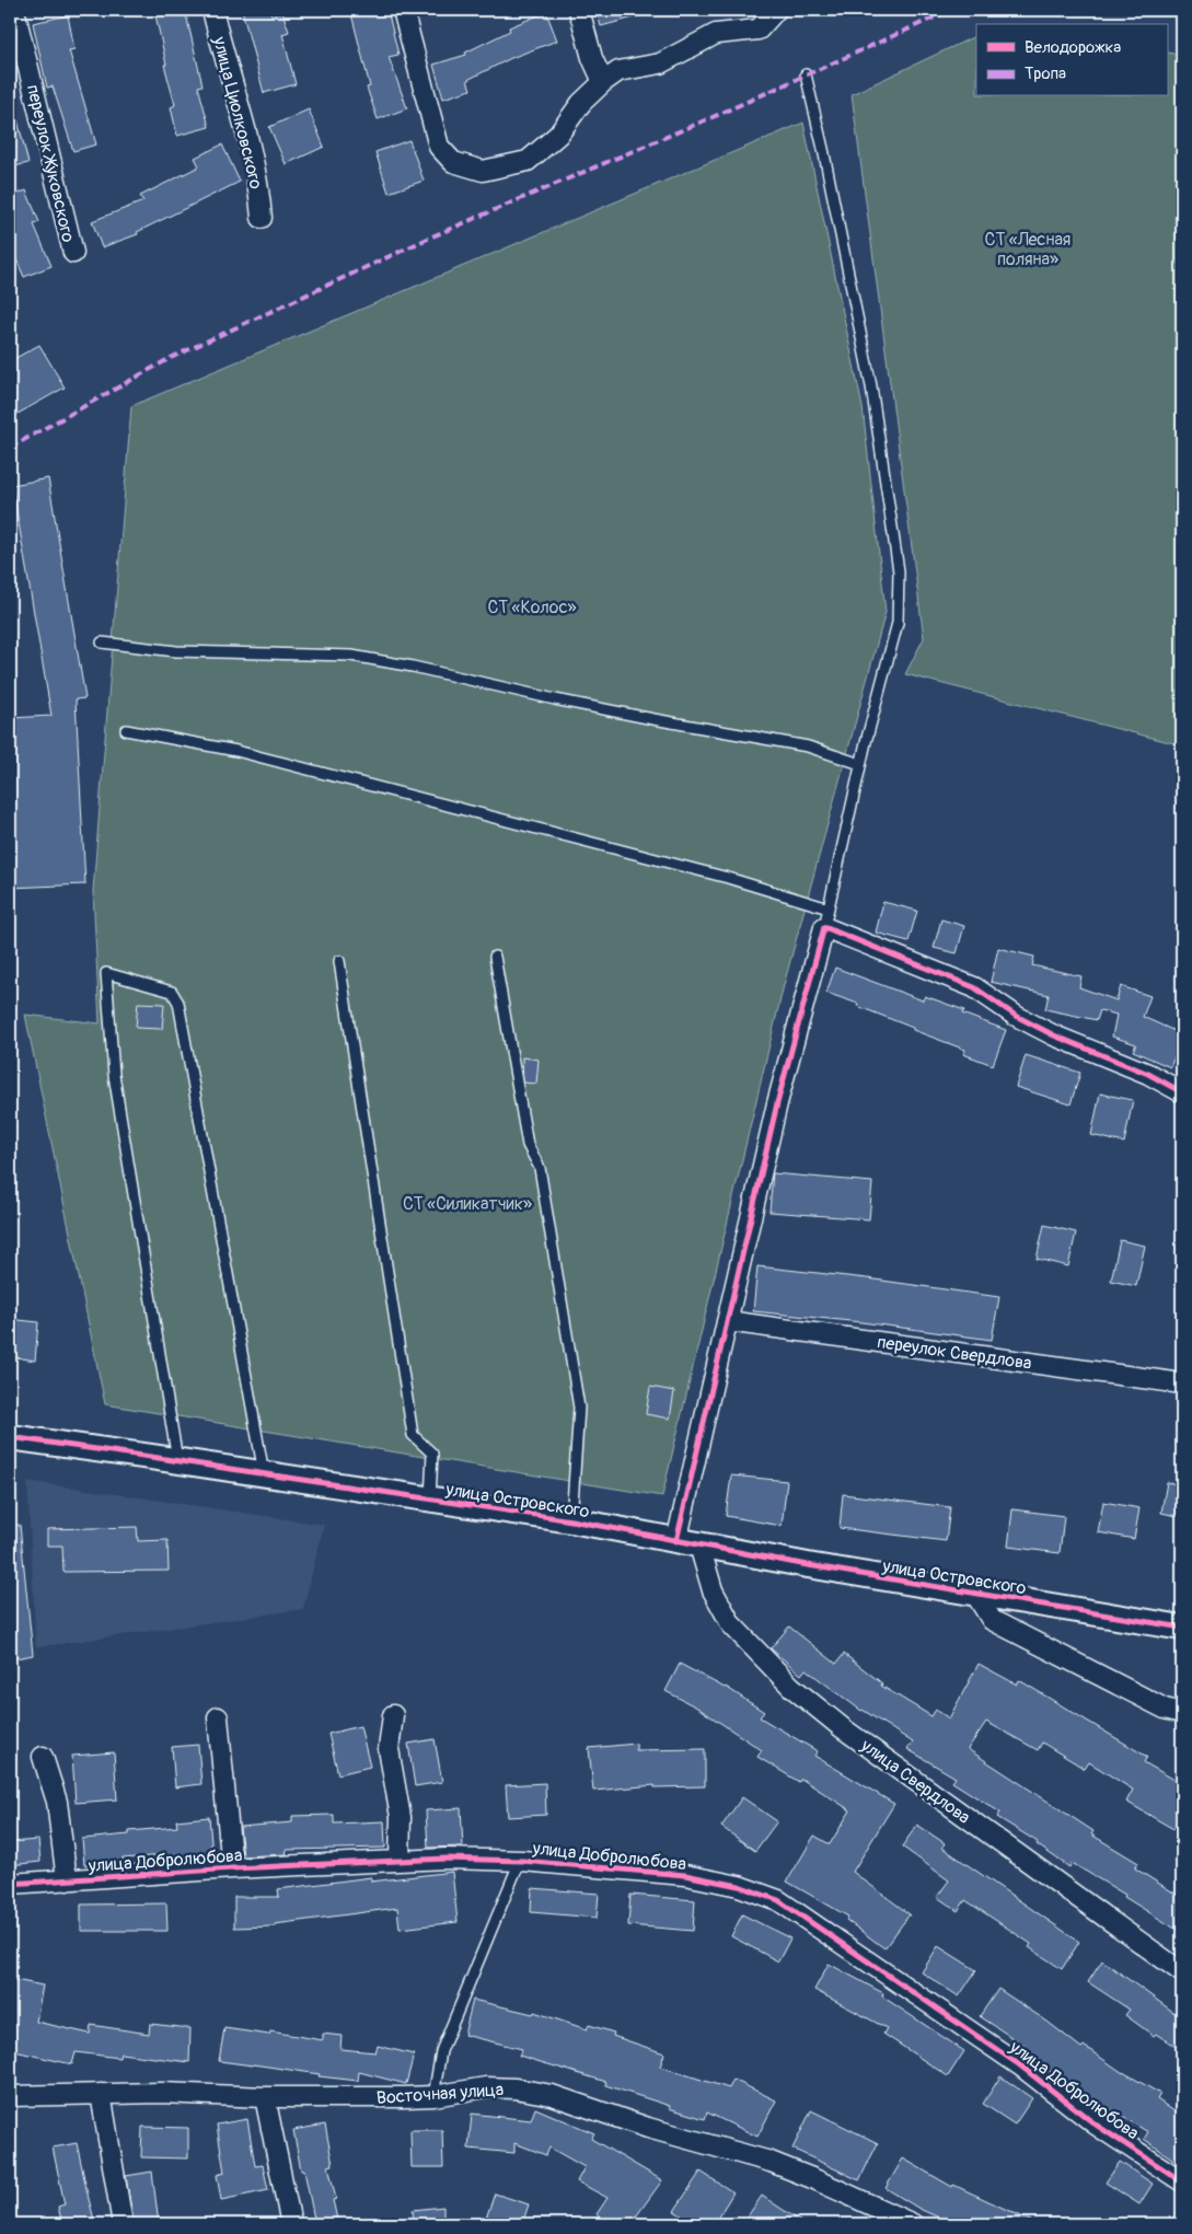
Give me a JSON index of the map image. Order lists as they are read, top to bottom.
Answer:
{
  "streets": {
    "street": [
      "улица Циолковского",
      "переулок Жуковского",
      "переулок Свердлова",
      "улица Островского",
      "улица Свердлова",
      "улица Добролюбова",
      "Восточная улица"
    ]
  },
  "crossings": [
    ["улица Островского", "улица Свердлова"]
  ],
  "parks": ["СТ «Лесная поляна»", "СТ «Колос»", "СТ «Силикатчик»"],
  "legend": ["Велодорожка", "Тропа"]
}
